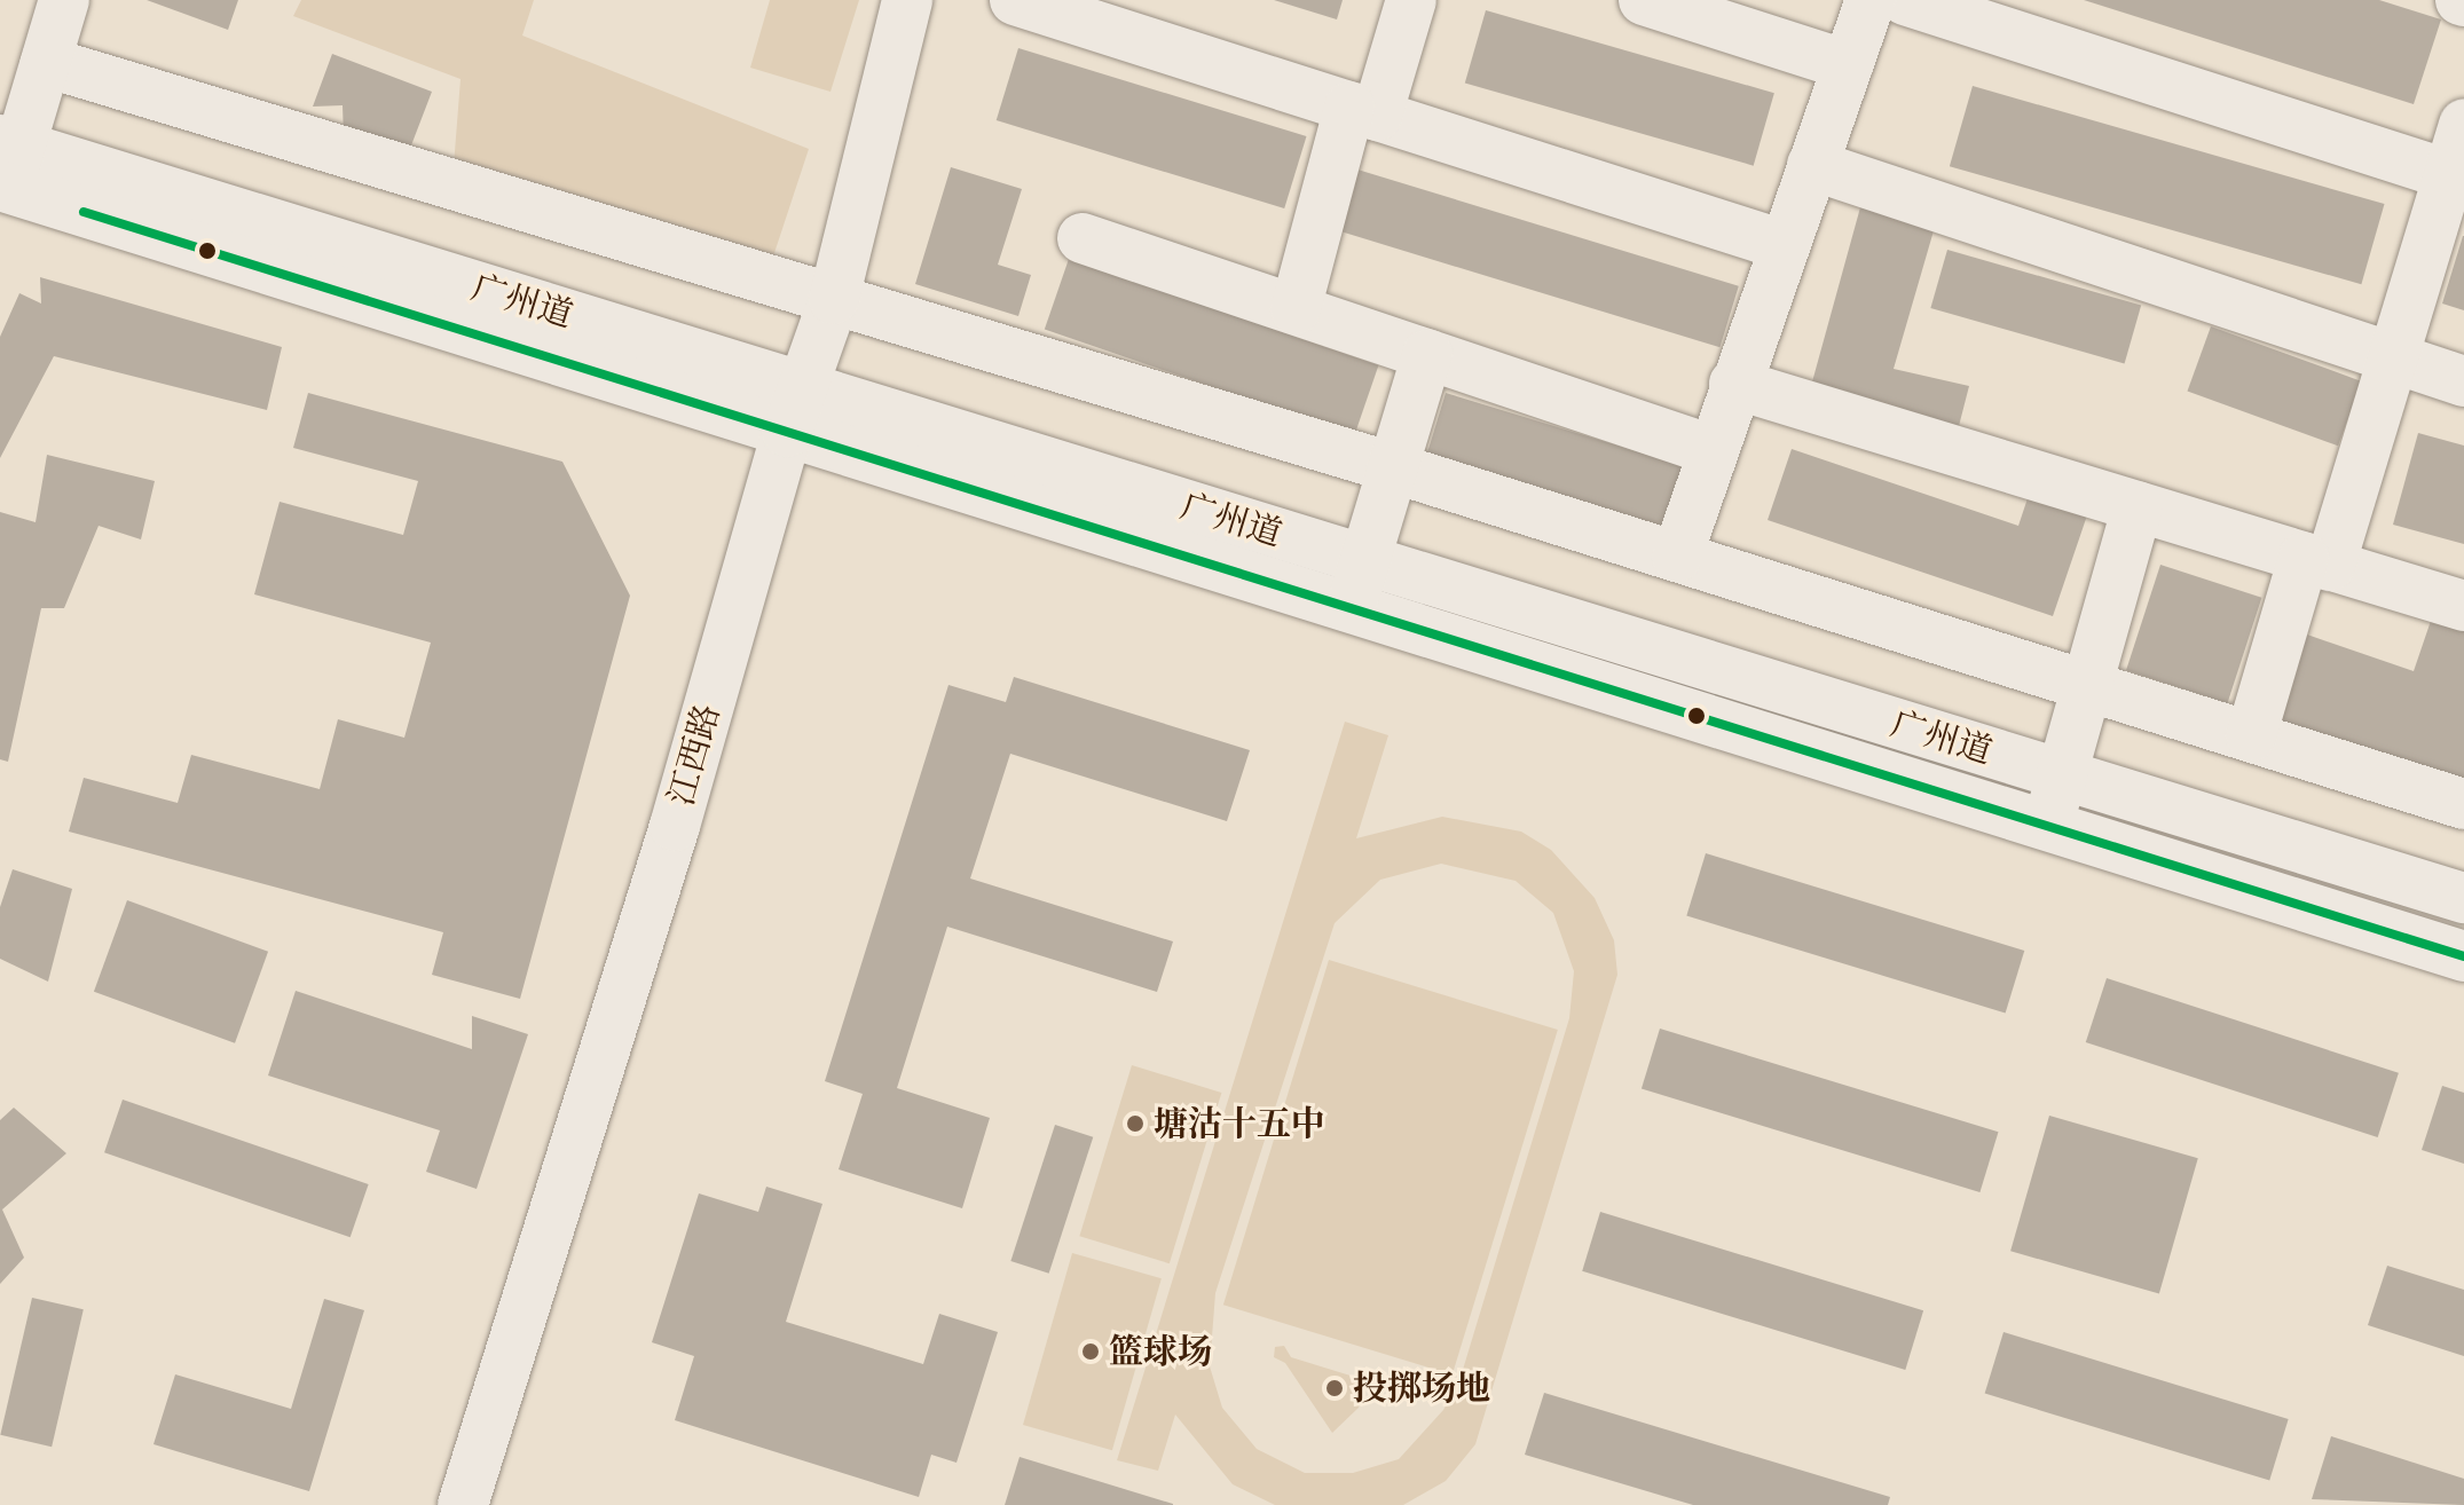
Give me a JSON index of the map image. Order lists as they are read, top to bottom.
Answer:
{
  "streets": {
    "street": ["广州道", "江西路"]
  },
  "crossings": [
    ["广州道", "江西路"]
  ],
  "places": ["塘沽十五中", "篮球场", "投掷场地"]
}
